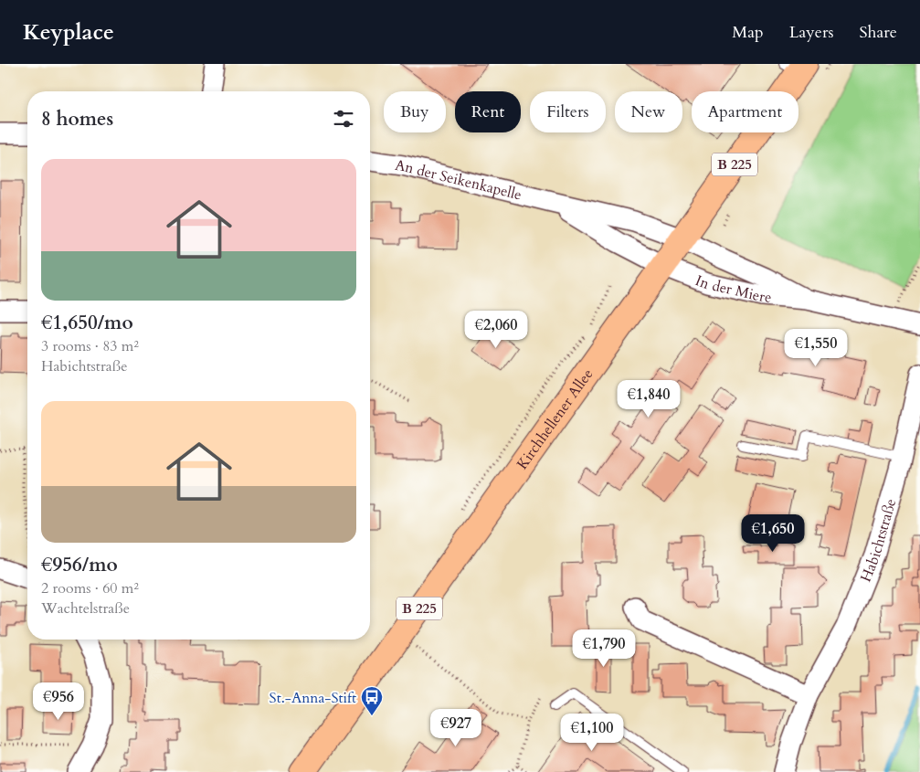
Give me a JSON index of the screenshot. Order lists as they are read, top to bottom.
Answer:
{
  "streets": {
    "main road": ["B 225", "Kirchhellener Allee"],
    "street": ["An der Seikenkapelle", "In der Miere", "Habichtstraße"]
  },
  "crossings": [
    ["An der Seikenkapelle", "In der Miere"],
    ["An der Seikenkapelle", "Kirchhellener Allee"],
    ["In der Miere", "Kirchhellener Allee"]
  ],
  "places": {
    "bus stop": ["St.-Anna-Stift"]
  },
  "page": {
    "header": "Keyplace",
    "nav": ["Map", "Layers", "Share"],
    "chip": [
      "Buy",
      "Rent",
      "Filters",
      "New",
      "Apartment"
    ],
    "heading": "8 homes",
    "list": [
      {
        "name": "€1,650/mo",
        "note": "3 rooms · 83 m² · Habichtstraße"
      },
      {
        "name": "€956/mo",
        "note": "2 rooms · 60 m² · Wachtelstraße"
      }
    ],
    "price": [
      "€2,060",
      "€1,550",
      "€1,840",
      "€1,650",
      "€1,790",
      "€956",
      "€927",
      "€1,100"
    ]
  }
}
